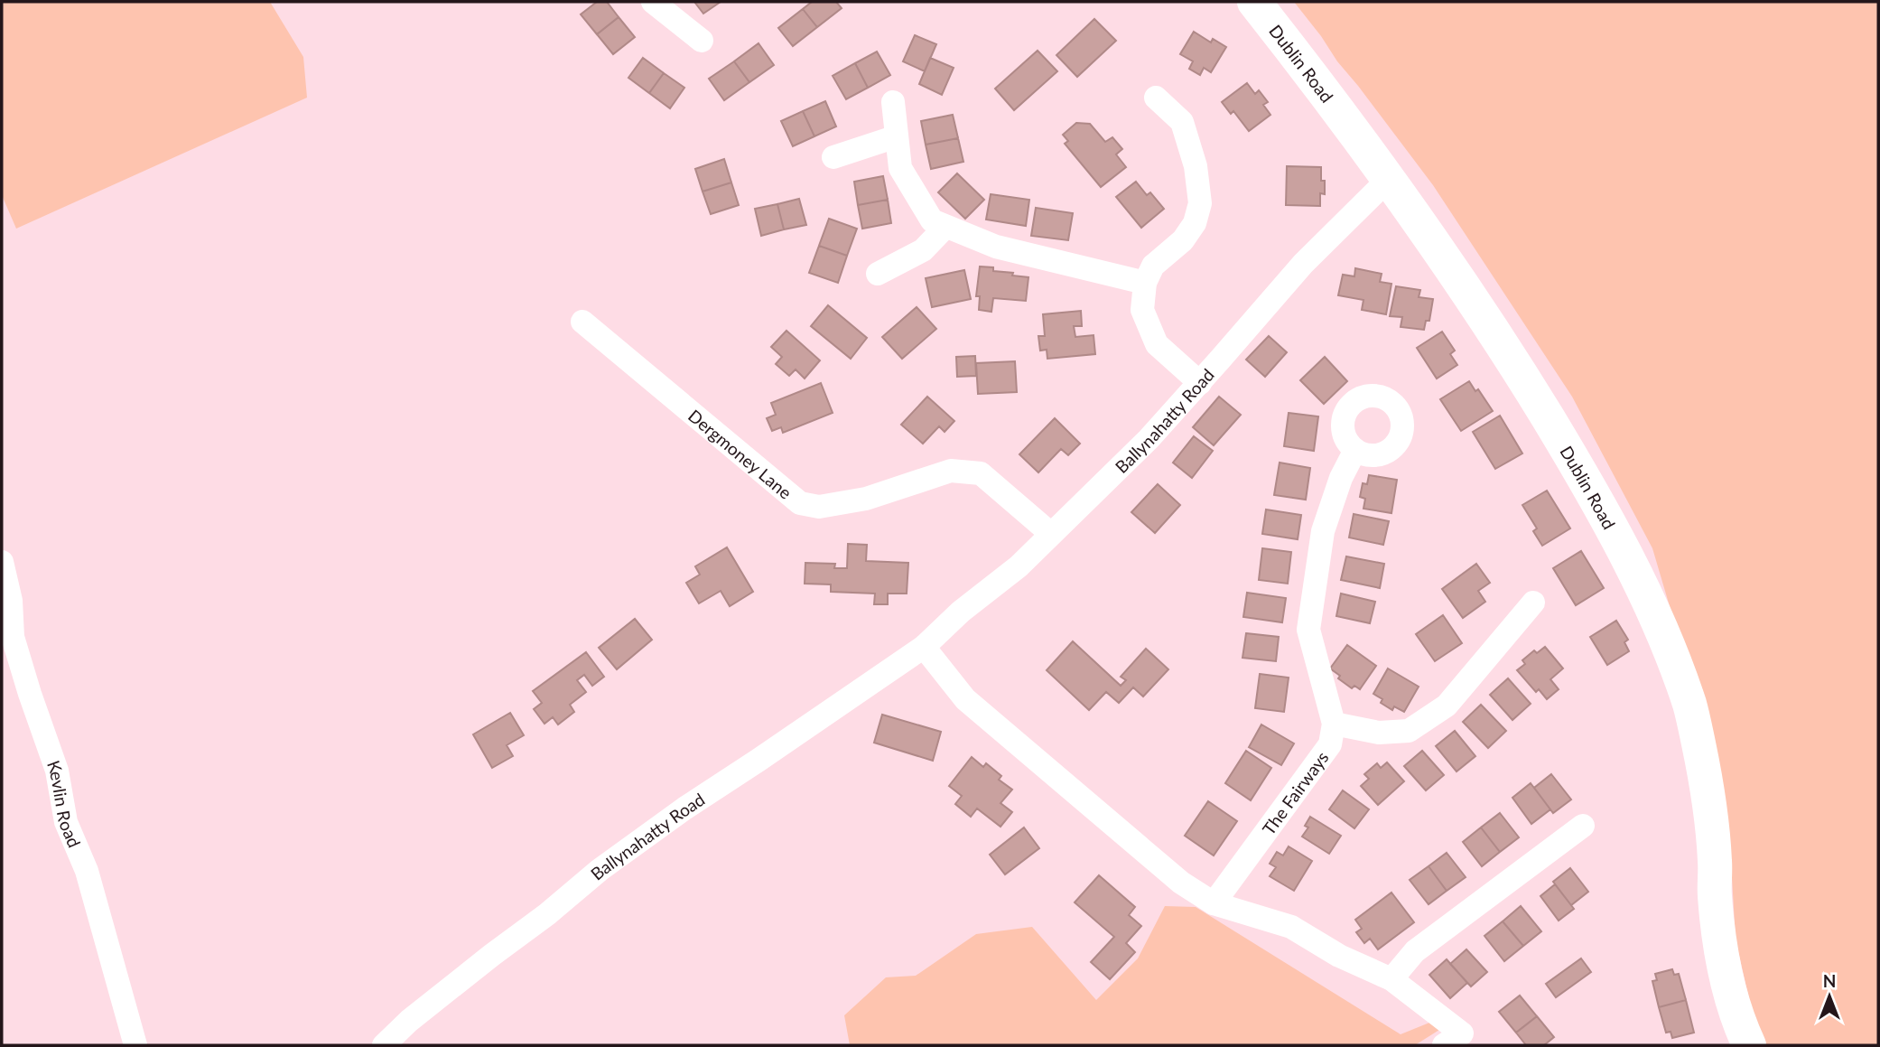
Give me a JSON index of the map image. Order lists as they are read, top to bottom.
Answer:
{
  "streets": {
    "street": [
      "Dublin Road",
      "Ballynahatty Road",
      "Dergmoney Lane",
      "The Fairways",
      "Kevlin Road"
    ]
  },
  "crossings": [
    ["Dublin Road", "Ballynahatty Road"],
    ["Ballynahatty Road", "Dergmoney Lane"]
  ],
  "north": "top"
}
